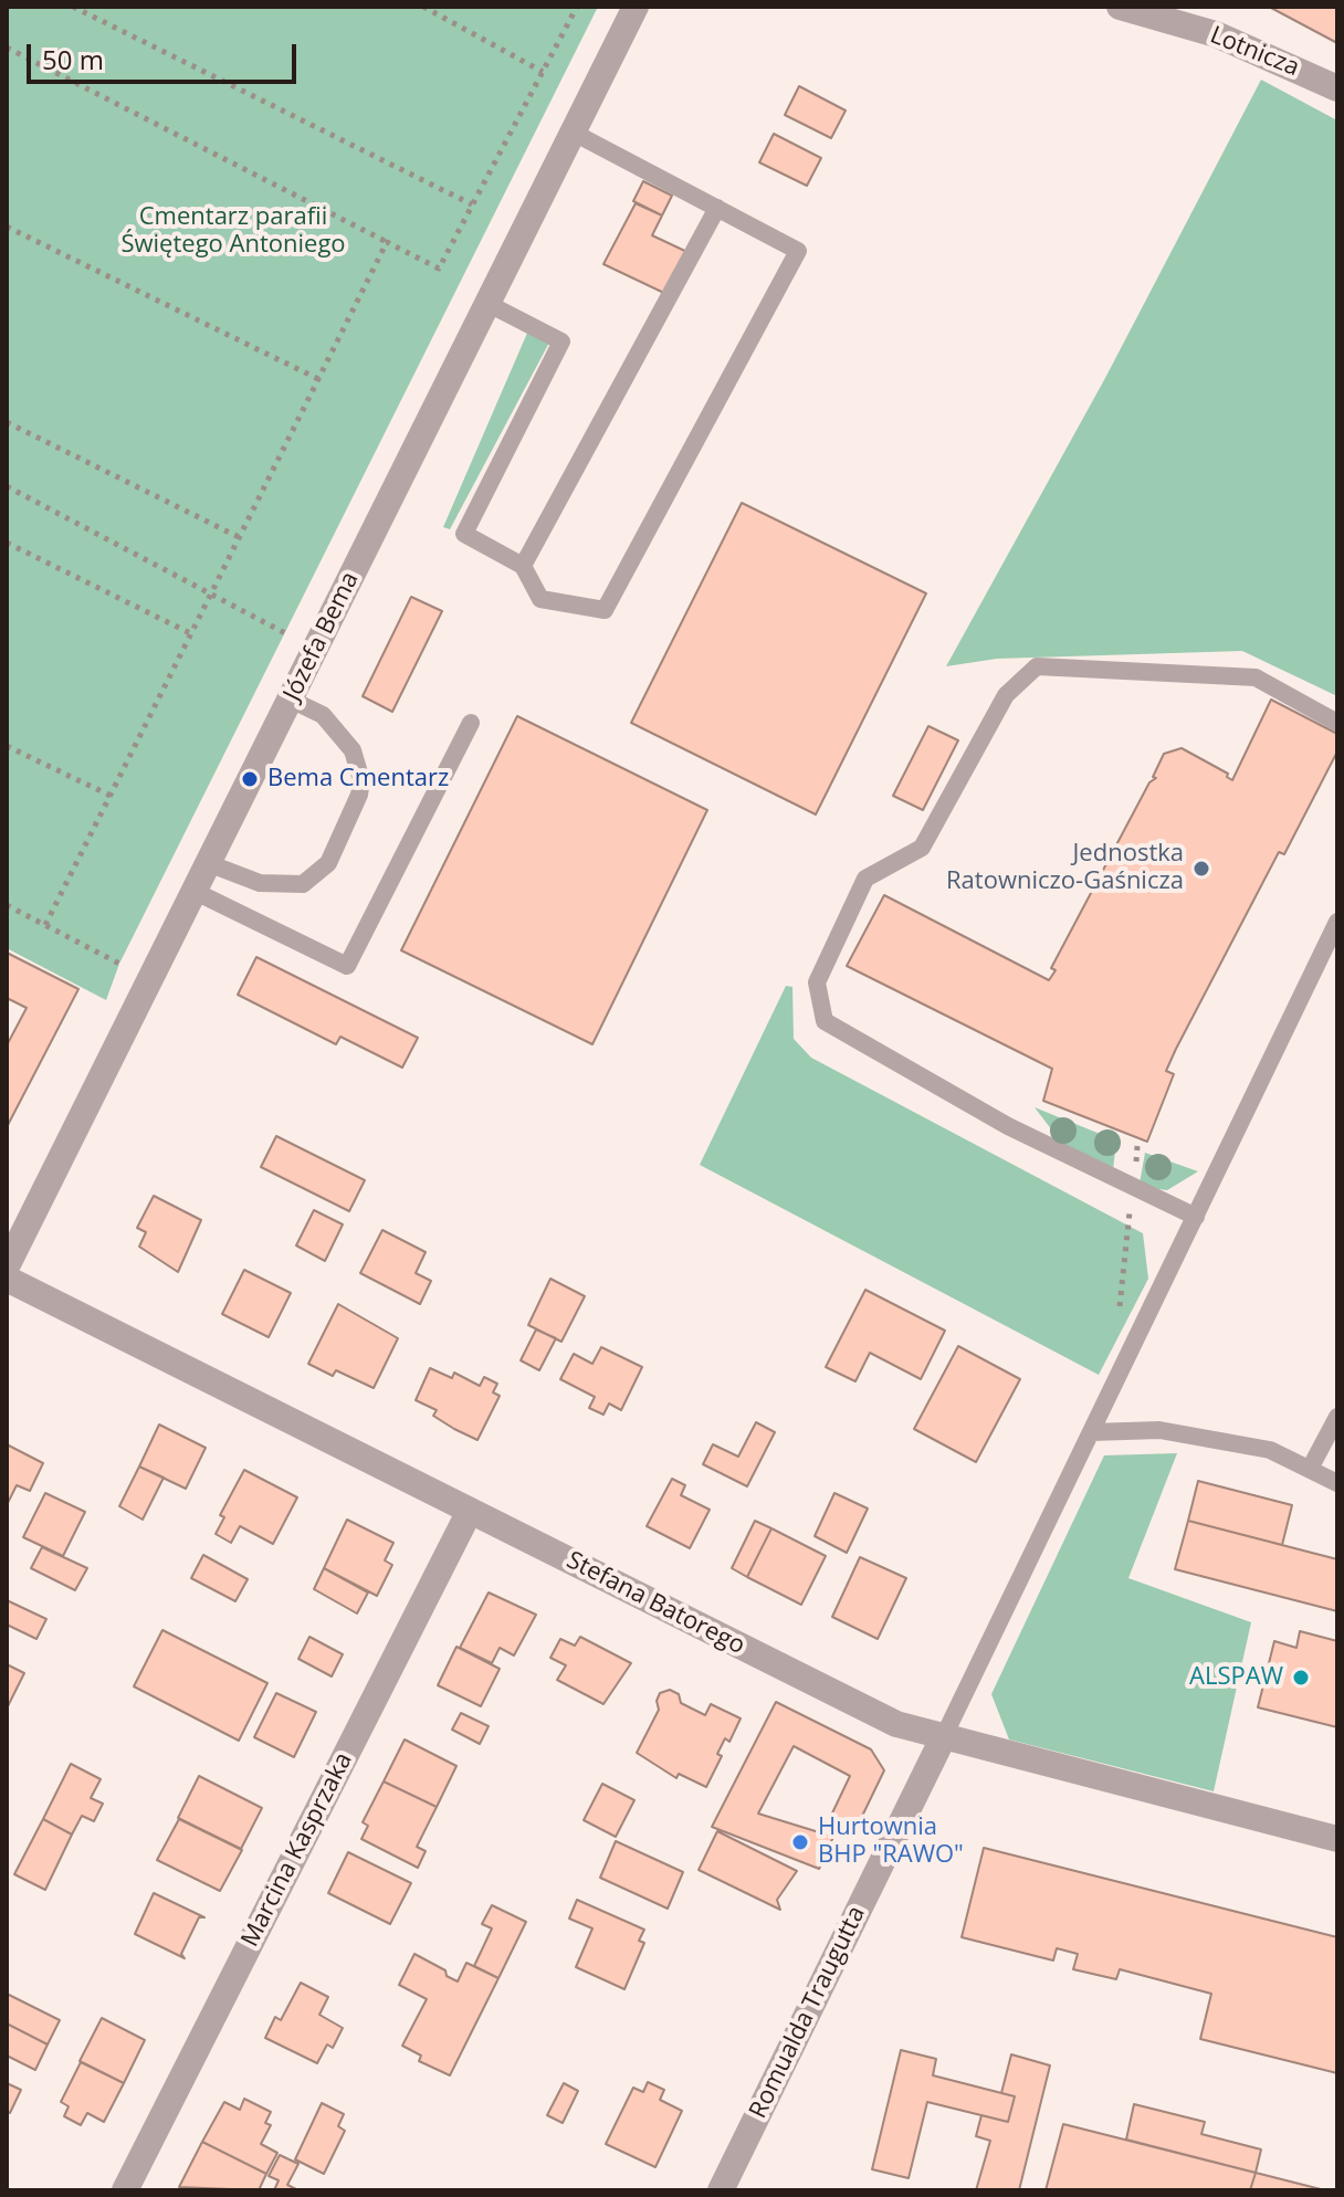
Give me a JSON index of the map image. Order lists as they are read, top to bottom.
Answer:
{
  "streets": {
    "street": [
      "Lotnicza",
      "Józefa Bema",
      "Stefana Batorego",
      "Marcina Kasprzaka",
      "Romualda Traugutta"
    ]
  },
  "crossings": [
    ["Stefana Batorego", "Marcina Kasprzaka"],
    ["Stefana Batorego", "Romualda Traugutta"]
  ],
  "parks": ["Cmentarz parafii Świętego Antoniego"],
  "places": [
    "Bema Cmentarz",
    "Jednostka Ratowniczo-Gaśnicza",
    "ALSPAW",
    "Hurtownia BHP \"RAWO\""
  ],
  "scale_bar": "50 m"
}
